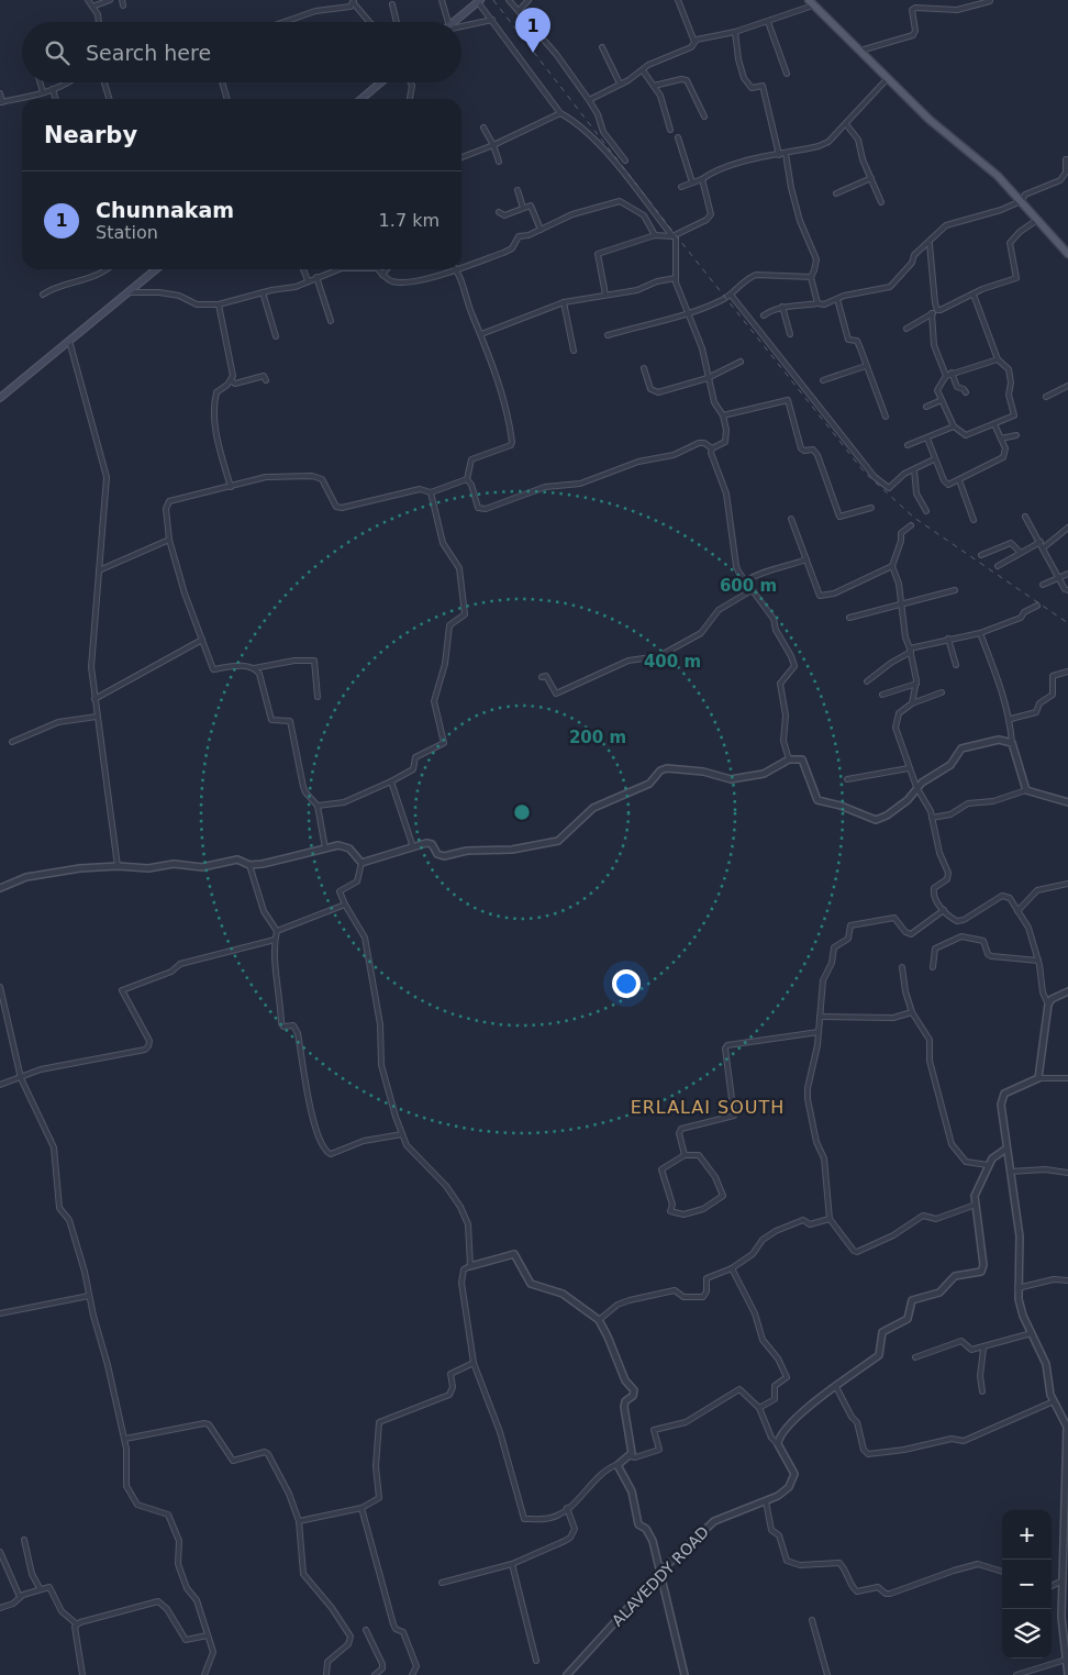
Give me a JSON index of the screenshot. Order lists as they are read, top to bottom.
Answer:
{
  "streets": {
    "street": ["ALAVEDDY ROAD"]
  },
  "districts": ["ERLALAI SOUTH"],
  "page": {
    "pins": "1",
    "search": "Search here",
    "heading": "Nearby",
    "list": [
      {
        "mark": "1",
        "name": "Chunnakam",
        "note": "Station",
        "value": "1.7 km"
      }
    ],
    "map_buttons": ["+", "−"]
  },
  "rings": ["600 m", "400 m", "200 m"]
}
